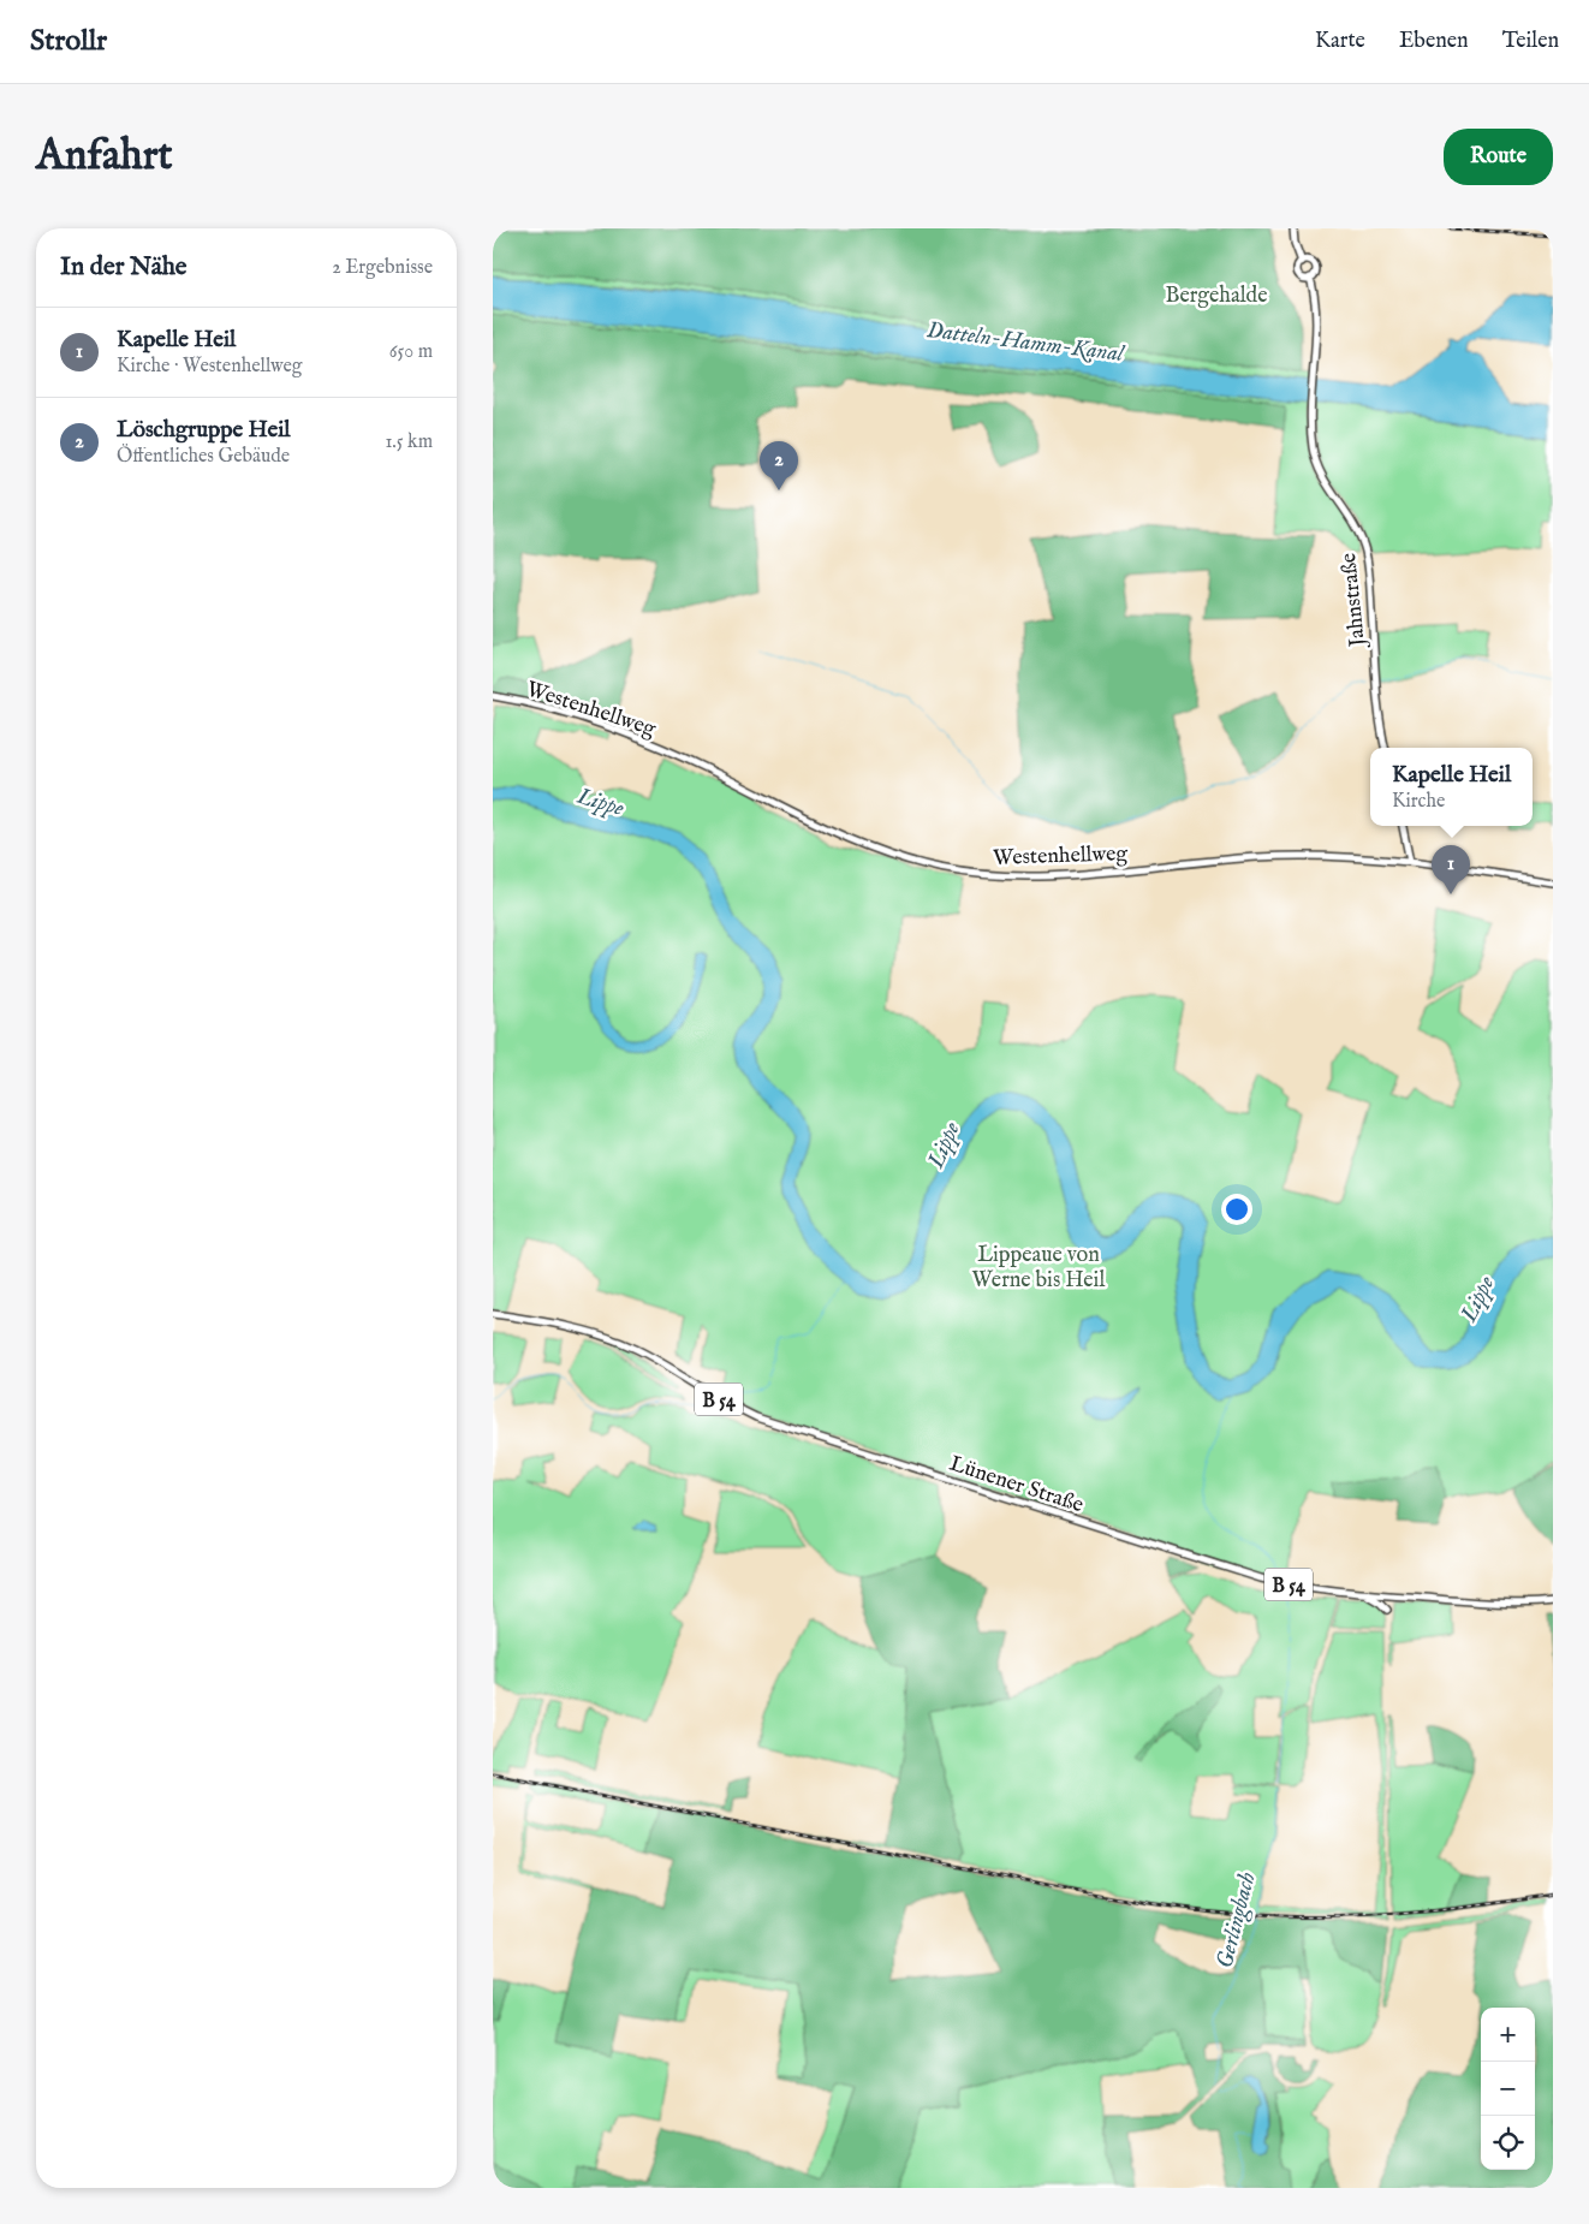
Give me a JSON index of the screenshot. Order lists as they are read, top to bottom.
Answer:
{
  "streets": {
    "main road": [
      "Jahnstraße",
      "Westenhellweg",
      "B 54",
      "Lünener Straße"
    ]
  },
  "water": ["Datteln-Hamm-Kanal", "Lippe", "Gerlingbach"],
  "parks": ["Bergehalde", "Lippeaue von Werne bis Heil"],
  "page": {
    "header": "Strollr",
    "nav": ["Karte", "Ebenen", "Teilen"],
    "buttons": "Route",
    "title": "Anfahrt",
    "heading": ["In der Nähe", "2 Ergebnisse"],
    "list": [
      {
        "mark": "1",
        "name": "Kapelle Heil",
        "note": "Kirche · Westenhellweg",
        "value": "650 m"
      },
      {
        "mark": "2",
        "name": "Löschgruppe Heil",
        "note": "Öffentliches Gebäude",
        "value": "1.5 km"
      }
    ],
    "pins": ["2", "1"],
    "popup": ["Kapelle Heil", "Kirche"],
    "map_buttons": ["+", "−"]
  }
}
